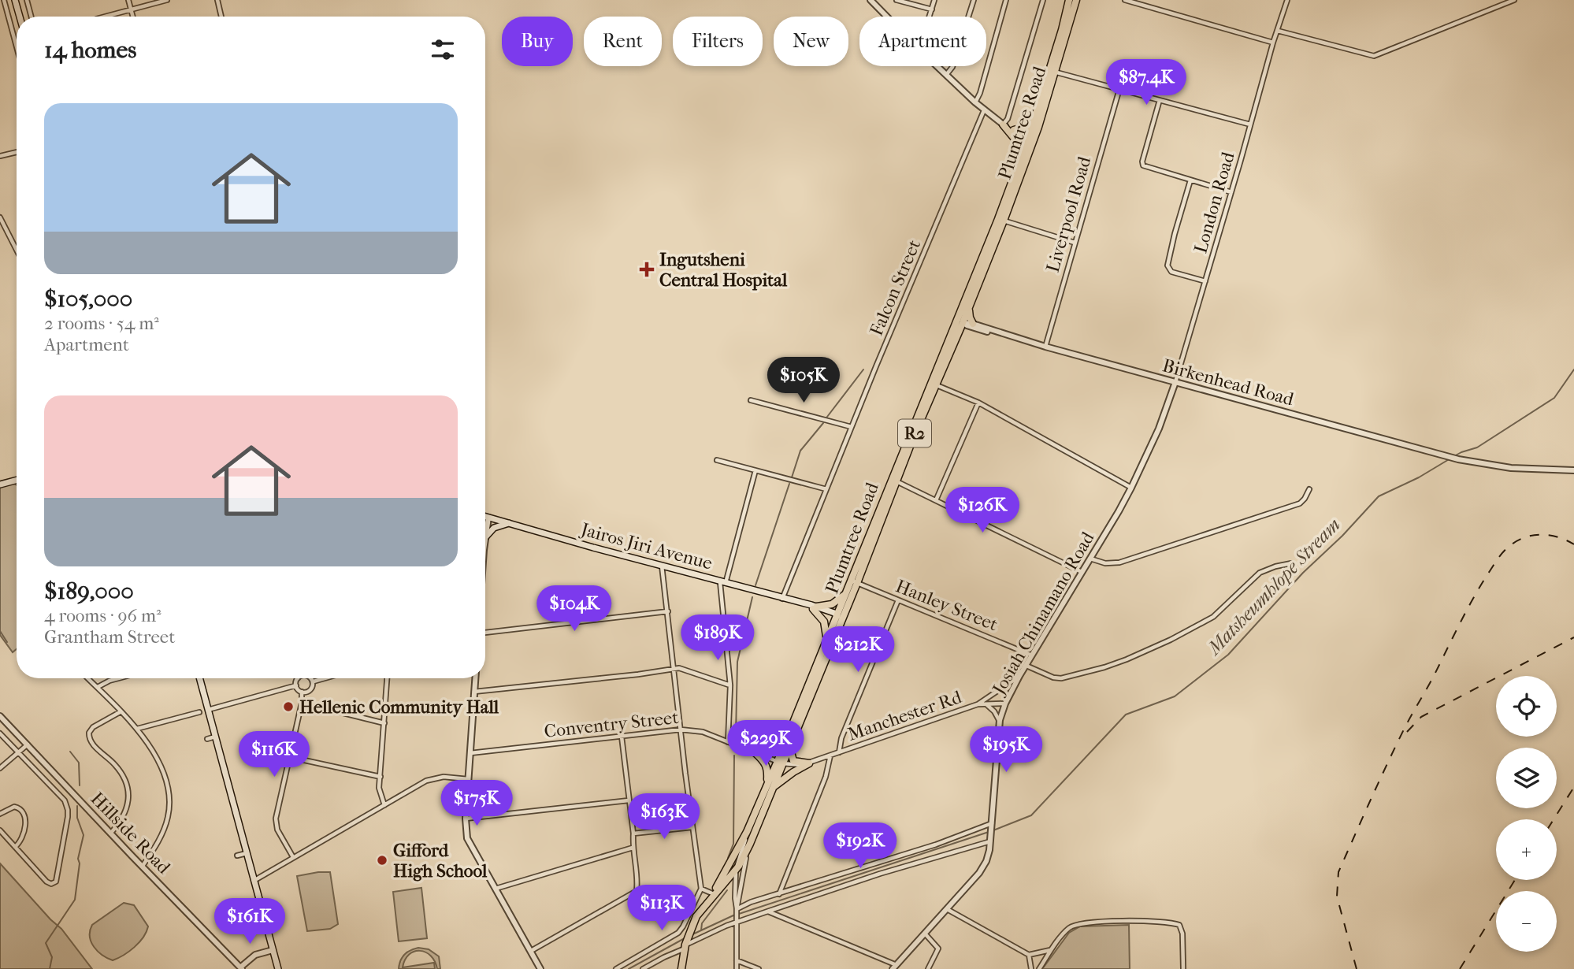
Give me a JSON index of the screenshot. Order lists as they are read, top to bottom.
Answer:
{
  "streets": {
    "highway": ["Plumtree Road", "R2"],
    "main road": ["Jairos Jiri Avenue"],
    "street": [
      "London Road",
      "Liverpool Road",
      "Falcon Street",
      "Birkenhead Road",
      "Hanley Street",
      "Josiah Chinamano Road",
      "Manchester Rd",
      "Conventry Street",
      "Hillside Road"
    ]
  },
  "crossings": [
    ["Plumtree Road", "Birkenhead Road"],
    ["Plumtree Road", "R2"],
    ["Plumtree Road", "Jairos Jiri Avenue"],
    ["Plumtree Road", "Hanley Street"],
    ["Plumtree Road", "Manchester Rd"],
    ["Plumtree Road", "Conventry Street"],
    ["London Road", "Birkenhead Road"],
    ["London Road", "Josiah Chinamano Road"],
    ["Liverpool Road", "Birkenhead Road"],
    ["Falcon Street", "Jairos Jiri Avenue"],
    ["Birkenhead Road", "Josiah Chinamano Road"],
    ["Hanley Street", "Josiah Chinamano Road"],
    ["Manchester Rd", "Conventry Street"]
  ],
  "water": ["Matsheumhlope Stream"],
  "places": {
    "health": ["Ingutsheni Central Hospital"],
    "other": ["Hellenic Community Hall", "Gifford High School"]
  },
  "page": {
    "chip": [
      "Buy",
      "Rent",
      "Filters",
      "New",
      "Apartment"
    ],
    "heading": "14 homes",
    "price": [
      "$87.4K",
      "$105K",
      "$126K",
      "$104K",
      "$189K",
      "$212K",
      "$229K",
      "$195K",
      "$116K",
      "$175K",
      "$163K",
      "$192K",
      "$113K",
      "$161K"
    ],
    "list": [
      {
        "name": "$105,000",
        "note": "2 rooms · 54 m² · Apartment"
      },
      {
        "name": "$189,000",
        "note": "4 rooms · 96 m² · Grantham Street"
      }
    ],
    "map_buttons": ["+", "−"]
  }
}
